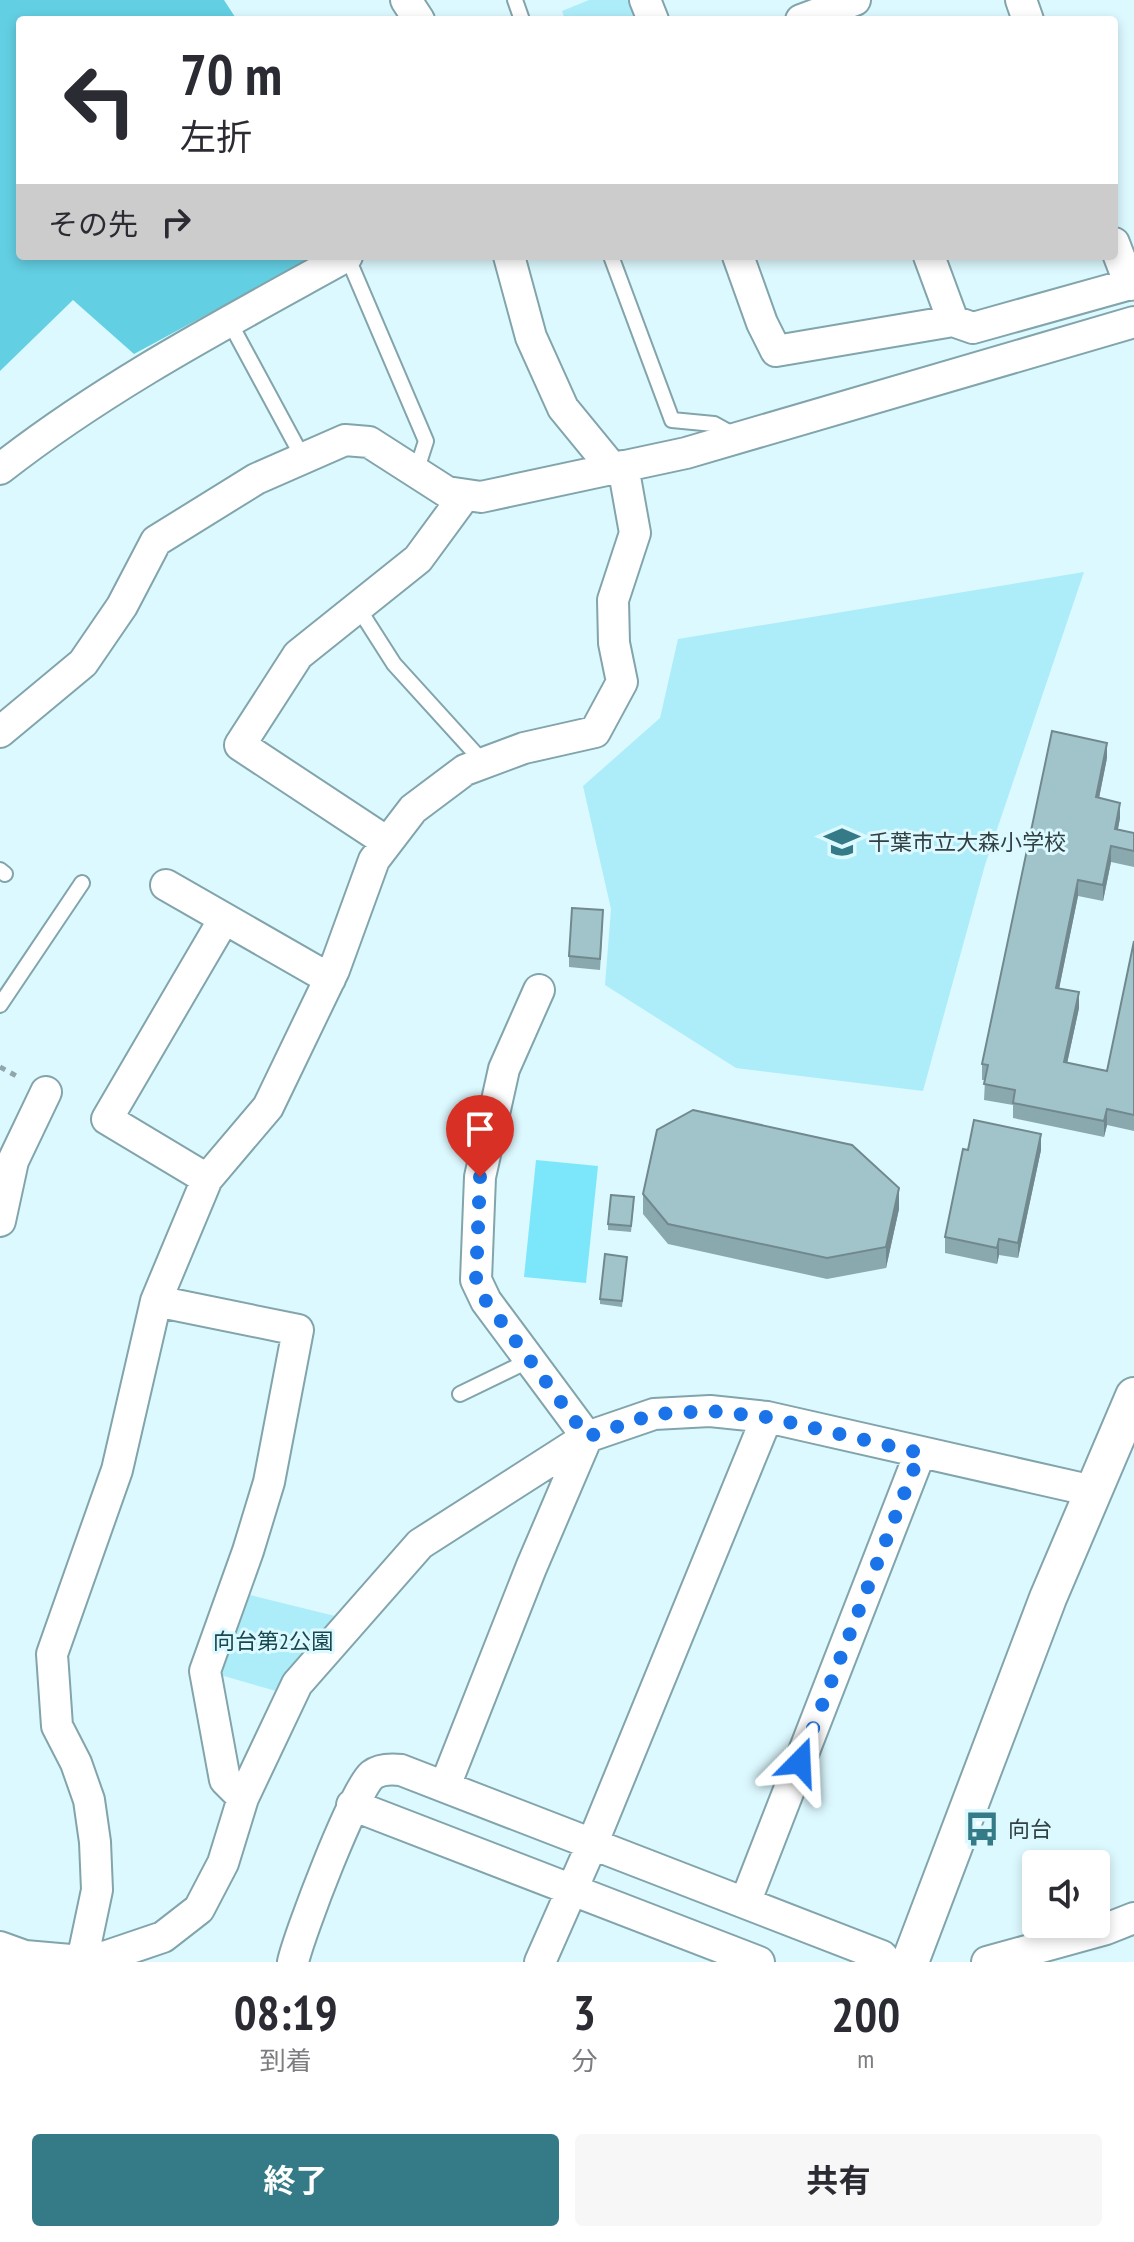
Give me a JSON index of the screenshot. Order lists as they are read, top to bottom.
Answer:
{
  "parks": ["向台第2公園"],
  "places": {
    "school or university": ["千葉市立大森小学校"],
    "bus stop": ["向台"]
  },
  "page": {
    "turn": ["70 m", "左折"],
    "then": "その先",
    "eta": [
      "08:19",
      "到着",
      "3",
      "分",
      "200",
      "m"
    ],
    "buttons": ["終了", "共有"]
  }
}
